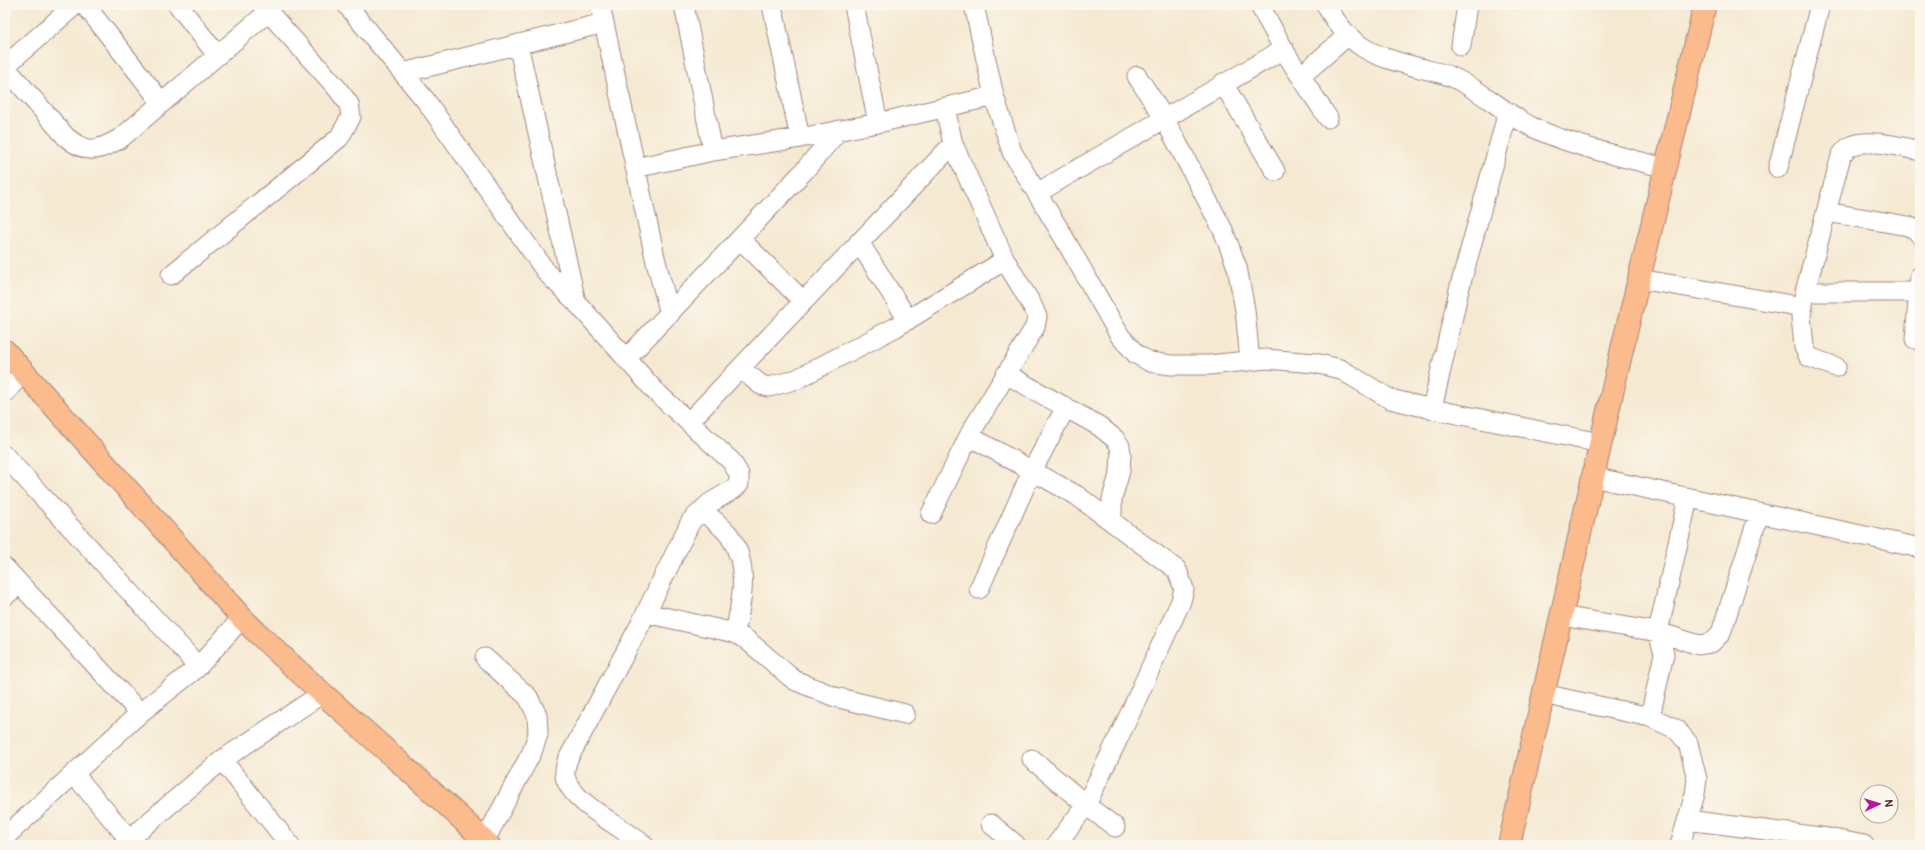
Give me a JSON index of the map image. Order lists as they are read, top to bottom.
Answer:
{
  "north": "right"
}
